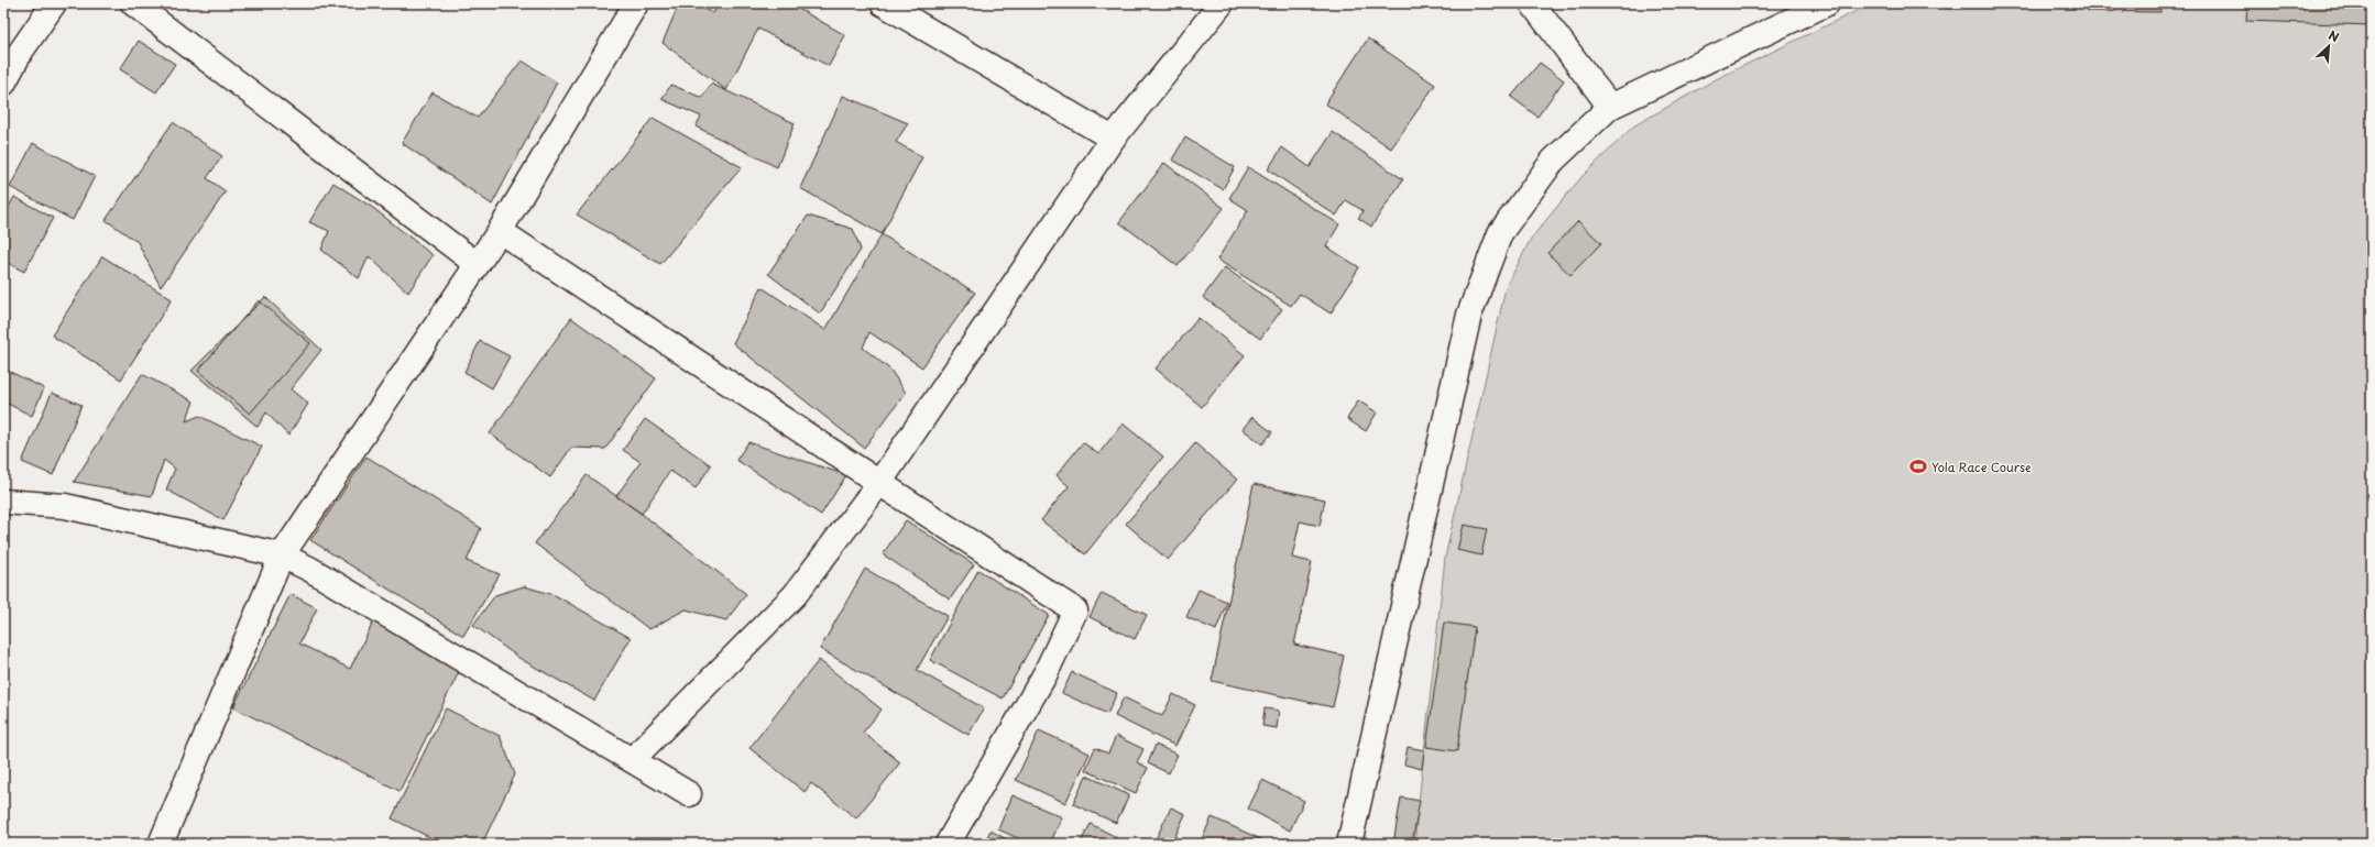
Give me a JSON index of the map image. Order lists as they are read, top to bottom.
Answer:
{
  "places": {
    "sports": ["Yola Race Course"]
  },
  "north": "top right"
}
